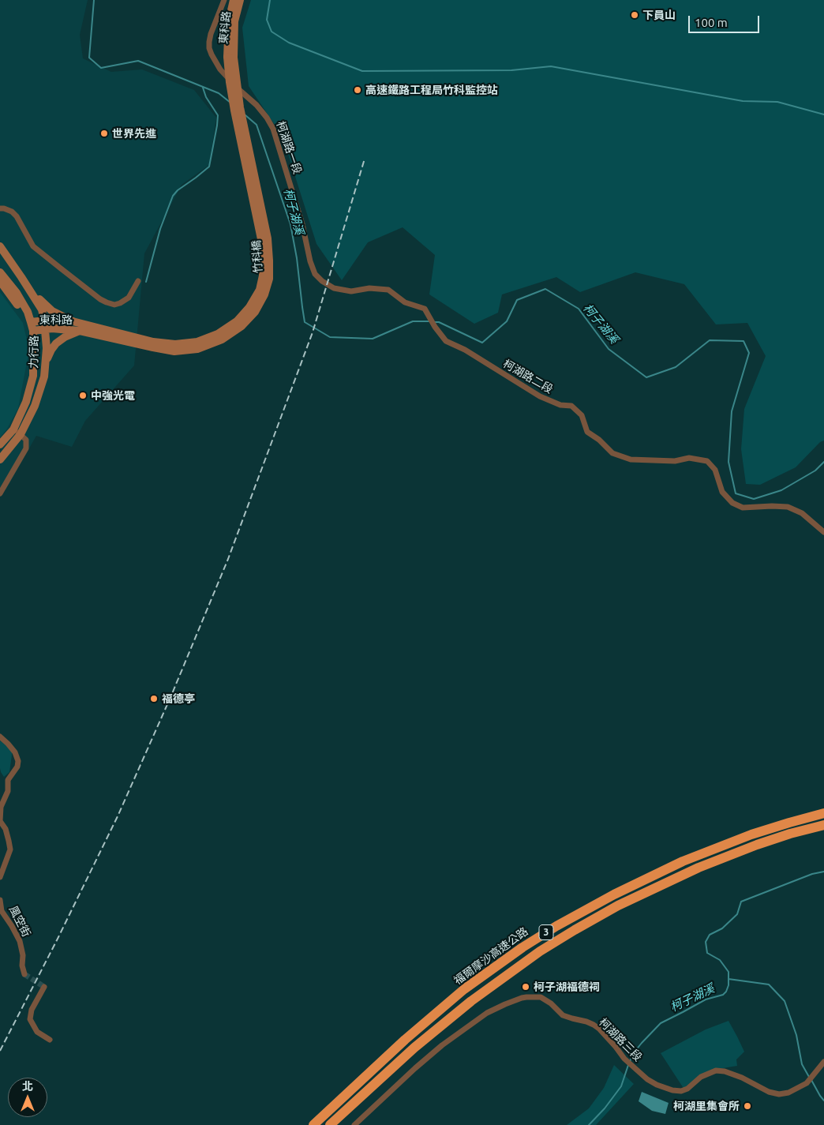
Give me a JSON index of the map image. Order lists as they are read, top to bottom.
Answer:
{
  "streets": {
    "highway": ["3", "福爾摩沙高速公路"],
    "street": [
      "東科路",
      "柯湖路一段",
      "竹科橋",
      "力行路",
      "柯湖路二段",
      "風空街",
      "柯湖路三段"
    ]
  },
  "crossings": [
    ["東科路", "竹科橋"],
    ["東科路", "力行路"],
    ["柯湖路一段", "柯湖路二段"]
  ],
  "water": ["柯子湖溪"],
  "places": [
    "下員山",
    "高速鐵路工程局竹科監控站",
    "世界先進",
    "中強光電",
    "福德亭",
    "柯子湖福德祠",
    "柯湖里集會所"
  ],
  "scale_bar": "100 m",
  "north": "top"
}
